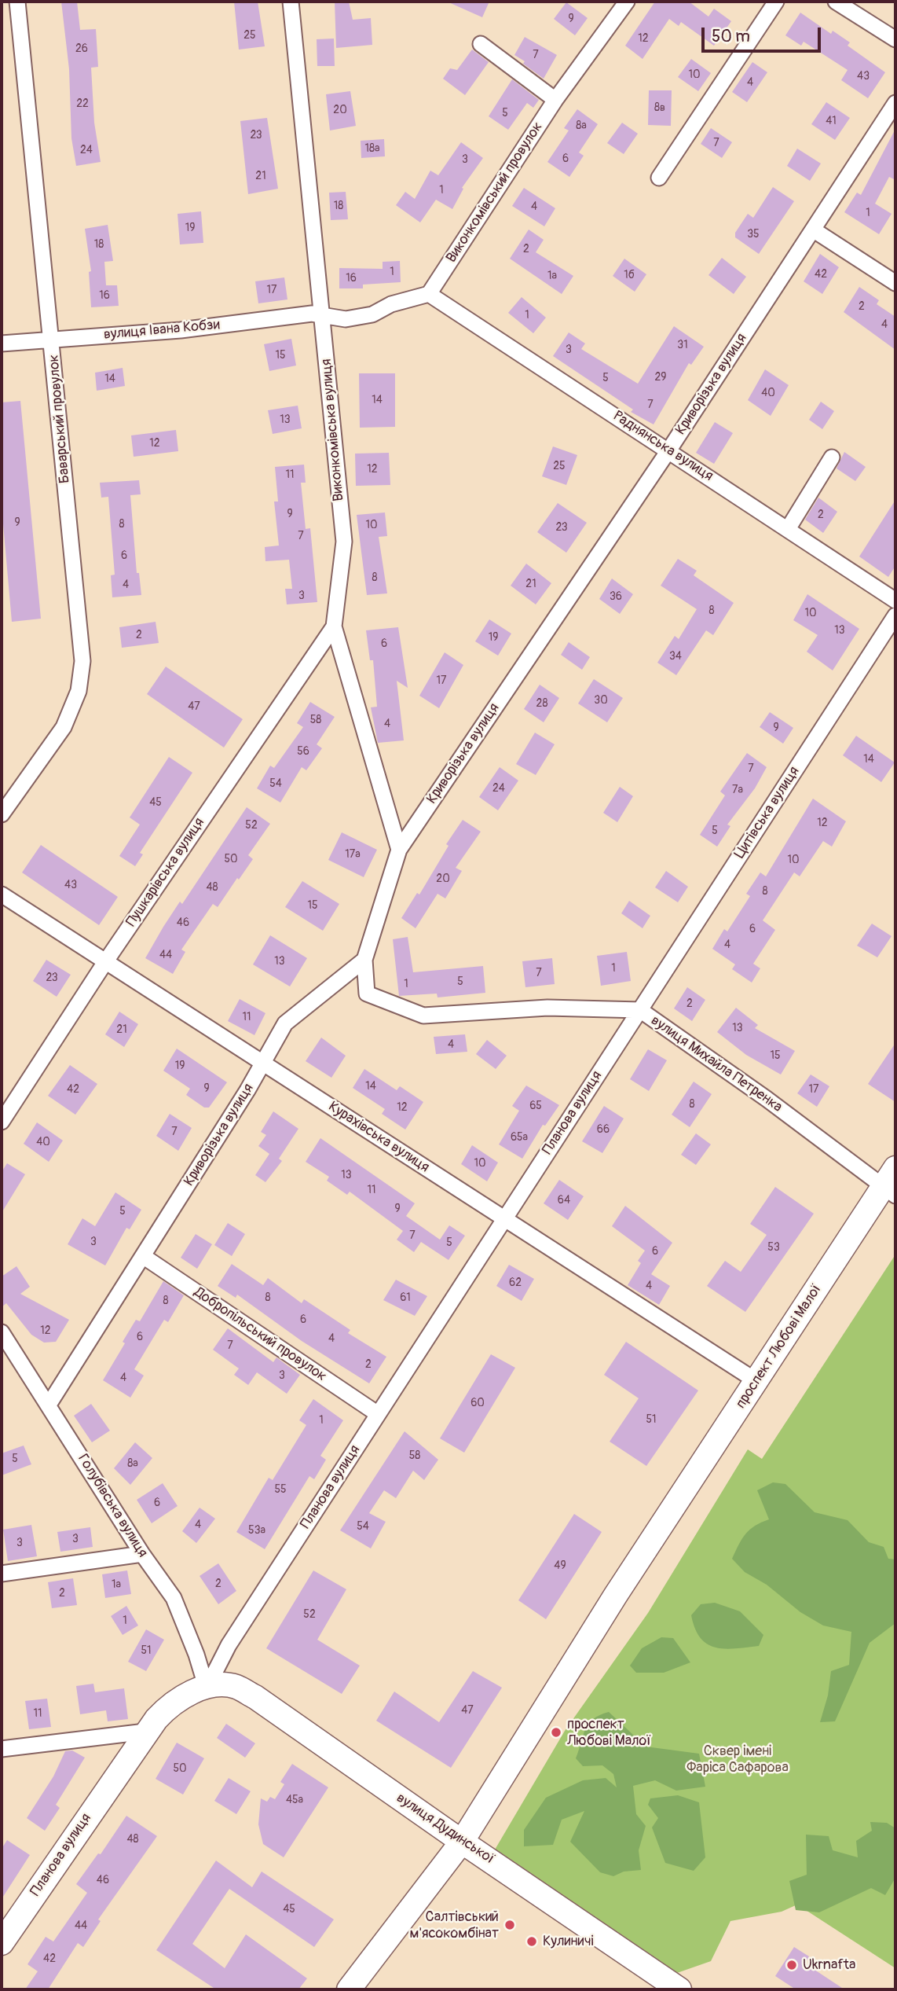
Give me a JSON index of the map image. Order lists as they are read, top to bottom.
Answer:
{
  "streets": {
    "main road": ["Планова вулиця", "проспект Любові Малої", "вулиця Дудинської"],
    "street": [
      "Виконкомівський провулок",
      "вулиця Івана Кобзи",
      "Криворізька вулиця",
      "Баварський провулок",
      "Виконкомівська вулиця",
      "Раднянська вулиця",
      "Цитівська вулиця",
      "Пушкарівська вулиця",
      "вулиця Михайла Петренка",
      "Курахівська вулиця",
      "Добропільський провулок",
      "Голубівська вулиця"
    ]
  },
  "crossings": [
    ["Виконкомівський провулок", "Раднянська вулиця"],
    ["вулиця Івана Кобзи", "Баварський провулок"],
    ["вулиця Івана Кобзи", "Виконкомівська вулиця"],
    ["Криворізька вулиця", "Виконкомівська вулиця"],
    ["Криворізька вулиця", "Раднянська вулиця"],
    ["Криворізька вулиця", "вулиця Михайла Петренка"],
    ["Криворізька вулиця", "Курахівська вулиця"],
    ["Криворізька вулиця", "Добропільський провулок"],
    ["Криворізька вулиця", "Голубівська вулиця"],
    ["Виконкомівська вулиця", "Пушкарівська вулиця"],
    ["Цитівська вулиця", "вулиця Михайла Петренка"],
    ["Цитівська вулиця", "Планова вулиця"],
    ["Пушкарівська вулиця", "Курахівська вулиця"],
    ["вулиця Михайла Петренка", "Планова вулиця"],
    ["вулиця Михайла Петренка", "проспект Любові Малої"],
    ["Планова вулиця", "Курахівська вулиця"],
    ["Планова вулиця", "Добропільський провулок"],
    ["Планова вулиця", "Голубівська вулиця"],
    ["Планова вулиця", "вулиця Дудинської"],
    ["Курахівська вулиця", "проспект Любові Малої"],
    ["проспект Любові Малої", "вулиця Дудинської"],
    ["Голубівська вулиця", "вулиця Дудинської"]
  ],
  "parks": ["Сквер імені Фаріса Сафарова"],
  "places": [
    "проспект Любові Малої",
    "Салтівський м'ясокомбінат",
    "Кулиничі",
    "Ukrnafta"
  ],
  "house_numbers": [
    "9",
    "25",
    "12",
    "26",
    "7",
    "10",
    "43",
    "4",
    "22",
    "8в",
    "20",
    "5",
    "41",
    "8а",
    "23",
    "7",
    "18а",
    "24",
    "6",
    "3",
    "21",
    "1",
    "18",
    "4",
    "1",
    "19",
    "35",
    "18",
    "2",
    "1",
    "42",
    "1б",
    "1а",
    "16",
    "17",
    "16",
    "2",
    "1",
    "4",
    "31",
    "3",
    "15",
    "29",
    "5",
    "14",
    "40",
    "14",
    "7",
    "13",
    "12",
    "25",
    "12",
    "11",
    "9",
    "2",
    "9",
    "8",
    "10",
    "23",
    "7",
    "6",
    "8",
    "21",
    "4",
    "3",
    "36",
    "8",
    "10",
    "13",
    "2",
    "19",
    "6",
    "34",
    "17",
    "30",
    "28",
    "47",
    "58",
    "4",
    "9",
    "56",
    "14",
    "7",
    "54",
    "24",
    "7а",
    "45",
    "12",
    "52",
    "5",
    "17а",
    "50",
    "10",
    "20",
    "43",
    "48",
    "8",
    "15",
    "46",
    "6",
    "4",
    "44",
    "13",
    "1",
    "7",
    "23",
    "5",
    "1",
    "2",
    "11",
    "13",
    "21",
    "4",
    "15",
    "19",
    "14",
    "9",
    "42",
    "17",
    "8",
    "65",
    "12",
    "66",
    "7",
    "65а",
    "40",
    "10",
    "13",
    "11",
    "64",
    "9",
    "5",
    "7",
    "3",
    "5",
    "53",
    "6",
    "62",
    "4",
    "8",
    "61",
    "8",
    "6",
    "12",
    "6",
    "4",
    "7",
    "2",
    "3",
    "4",
    "60",
    "51",
    "1",
    "58",
    "5",
    "8а",
    "55",
    "6",
    "4",
    "54",
    "53а",
    "3",
    "3",
    "49",
    "2",
    "1а",
    "2",
    "52",
    "1",
    "51",
    "47",
    "11",
    "50",
    "45а",
    "48",
    "46",
    "45",
    "44",
    "42"
  ],
  "scale_bar": "50 m"
}
